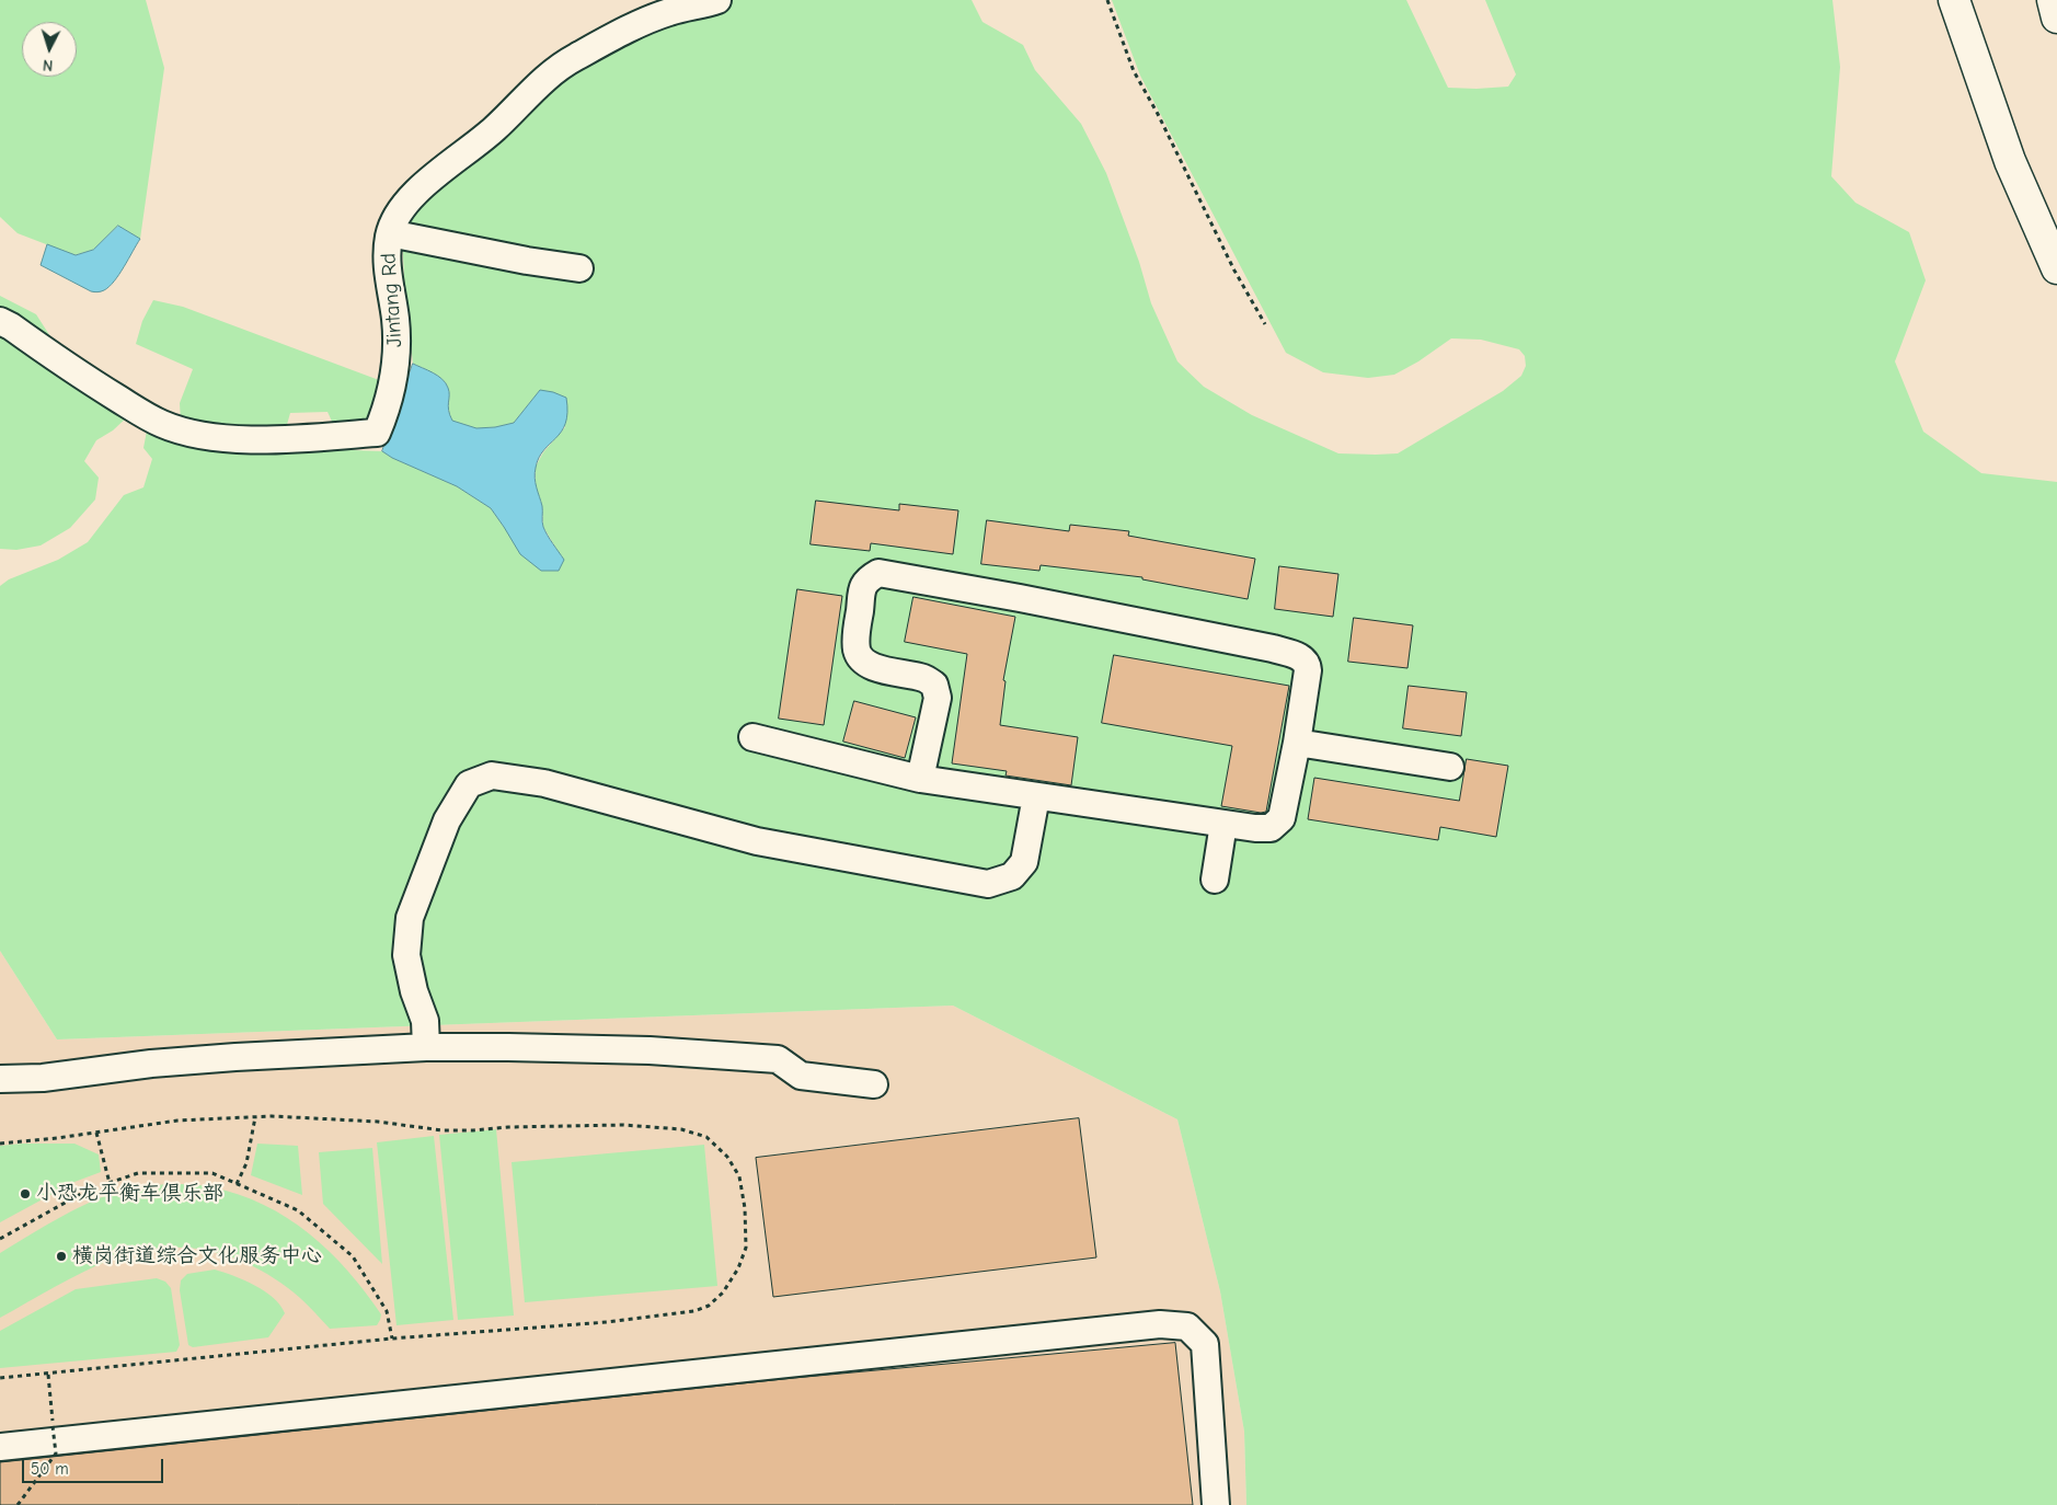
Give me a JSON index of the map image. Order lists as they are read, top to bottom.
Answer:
{
  "streets": {
    "street": ["Jintang Rd"]
  },
  "places": ["小恐龙平衡车俱乐部", "横岗街道综合文化服务中心"],
  "scale_bar": "50 m",
  "north": "bottom"
}
